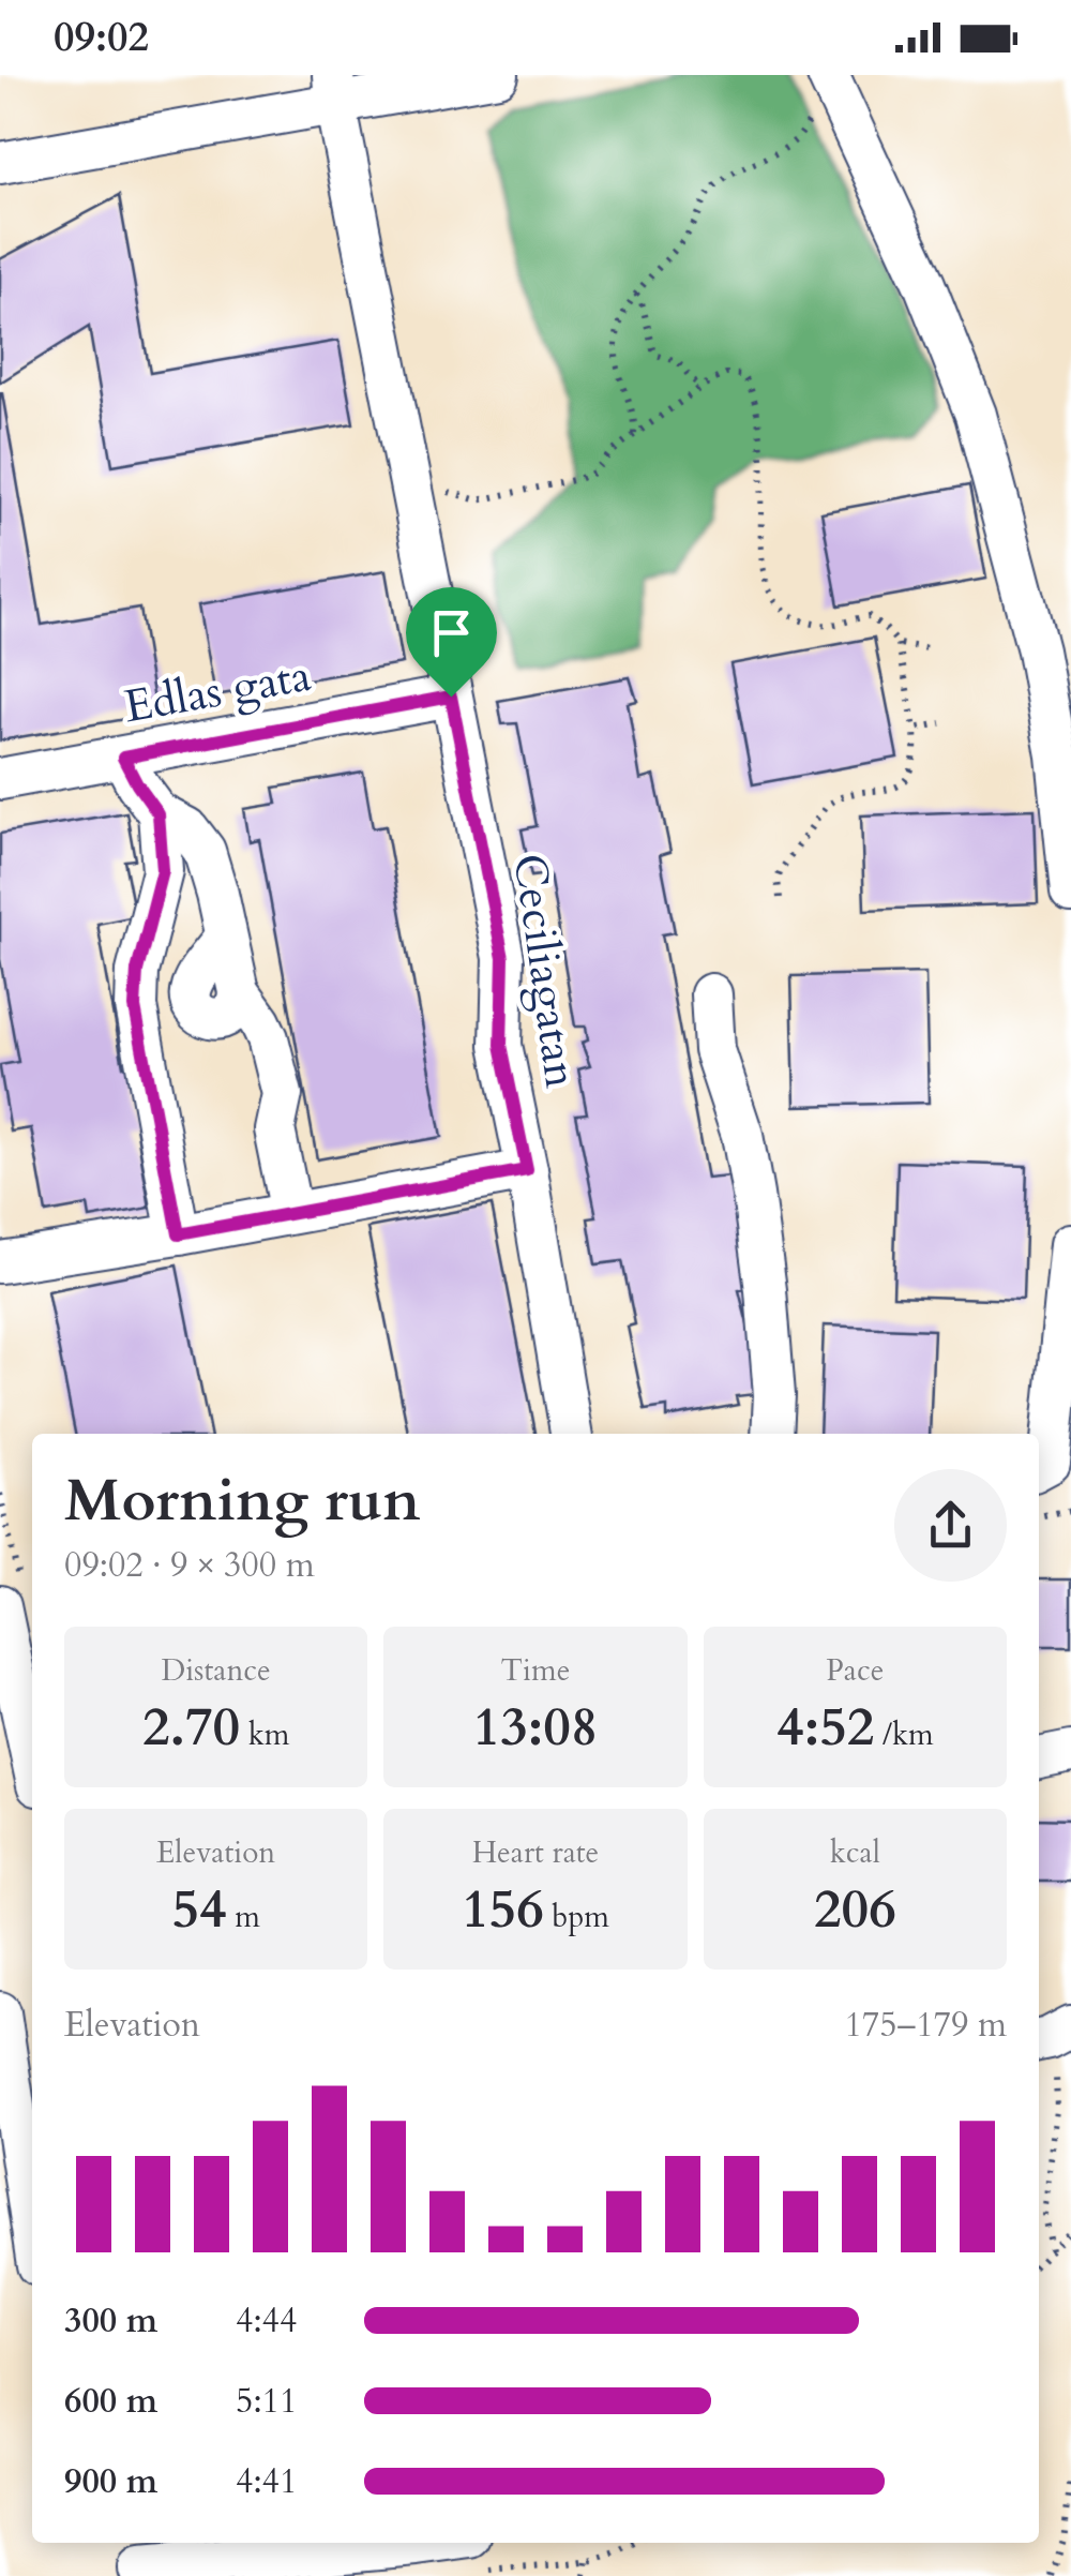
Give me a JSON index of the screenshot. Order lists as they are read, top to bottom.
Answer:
{
  "streets": {
    "street": ["Edlas gata", "Ceciliagatan"]
  },
  "crossings": [
    ["Edlas gata", "Ceciliagatan"]
  ],
  "page": {
    "status": "09:02",
    "heading": ["Morning run", "09:02 · 9 × 300 m"],
    "stats": [
      ["Distance", "2.70 km"],
      ["Time", "13:08"],
      ["Pace", "4:52 /km"],
      ["Elevation", "54 m"],
      ["Heart rate", "156 bpm"],
      ["kcal", "206"]
    ],
    "chart": ["Elevation", "175–179 m"],
    "list": [
      {
        "name": "300 m",
        "note": "4:44"
      },
      {
        "name": "600 m",
        "note": "5:11"
      },
      {
        "name": "900 m",
        "note": "4:41"
      }
    ]
  }
}
